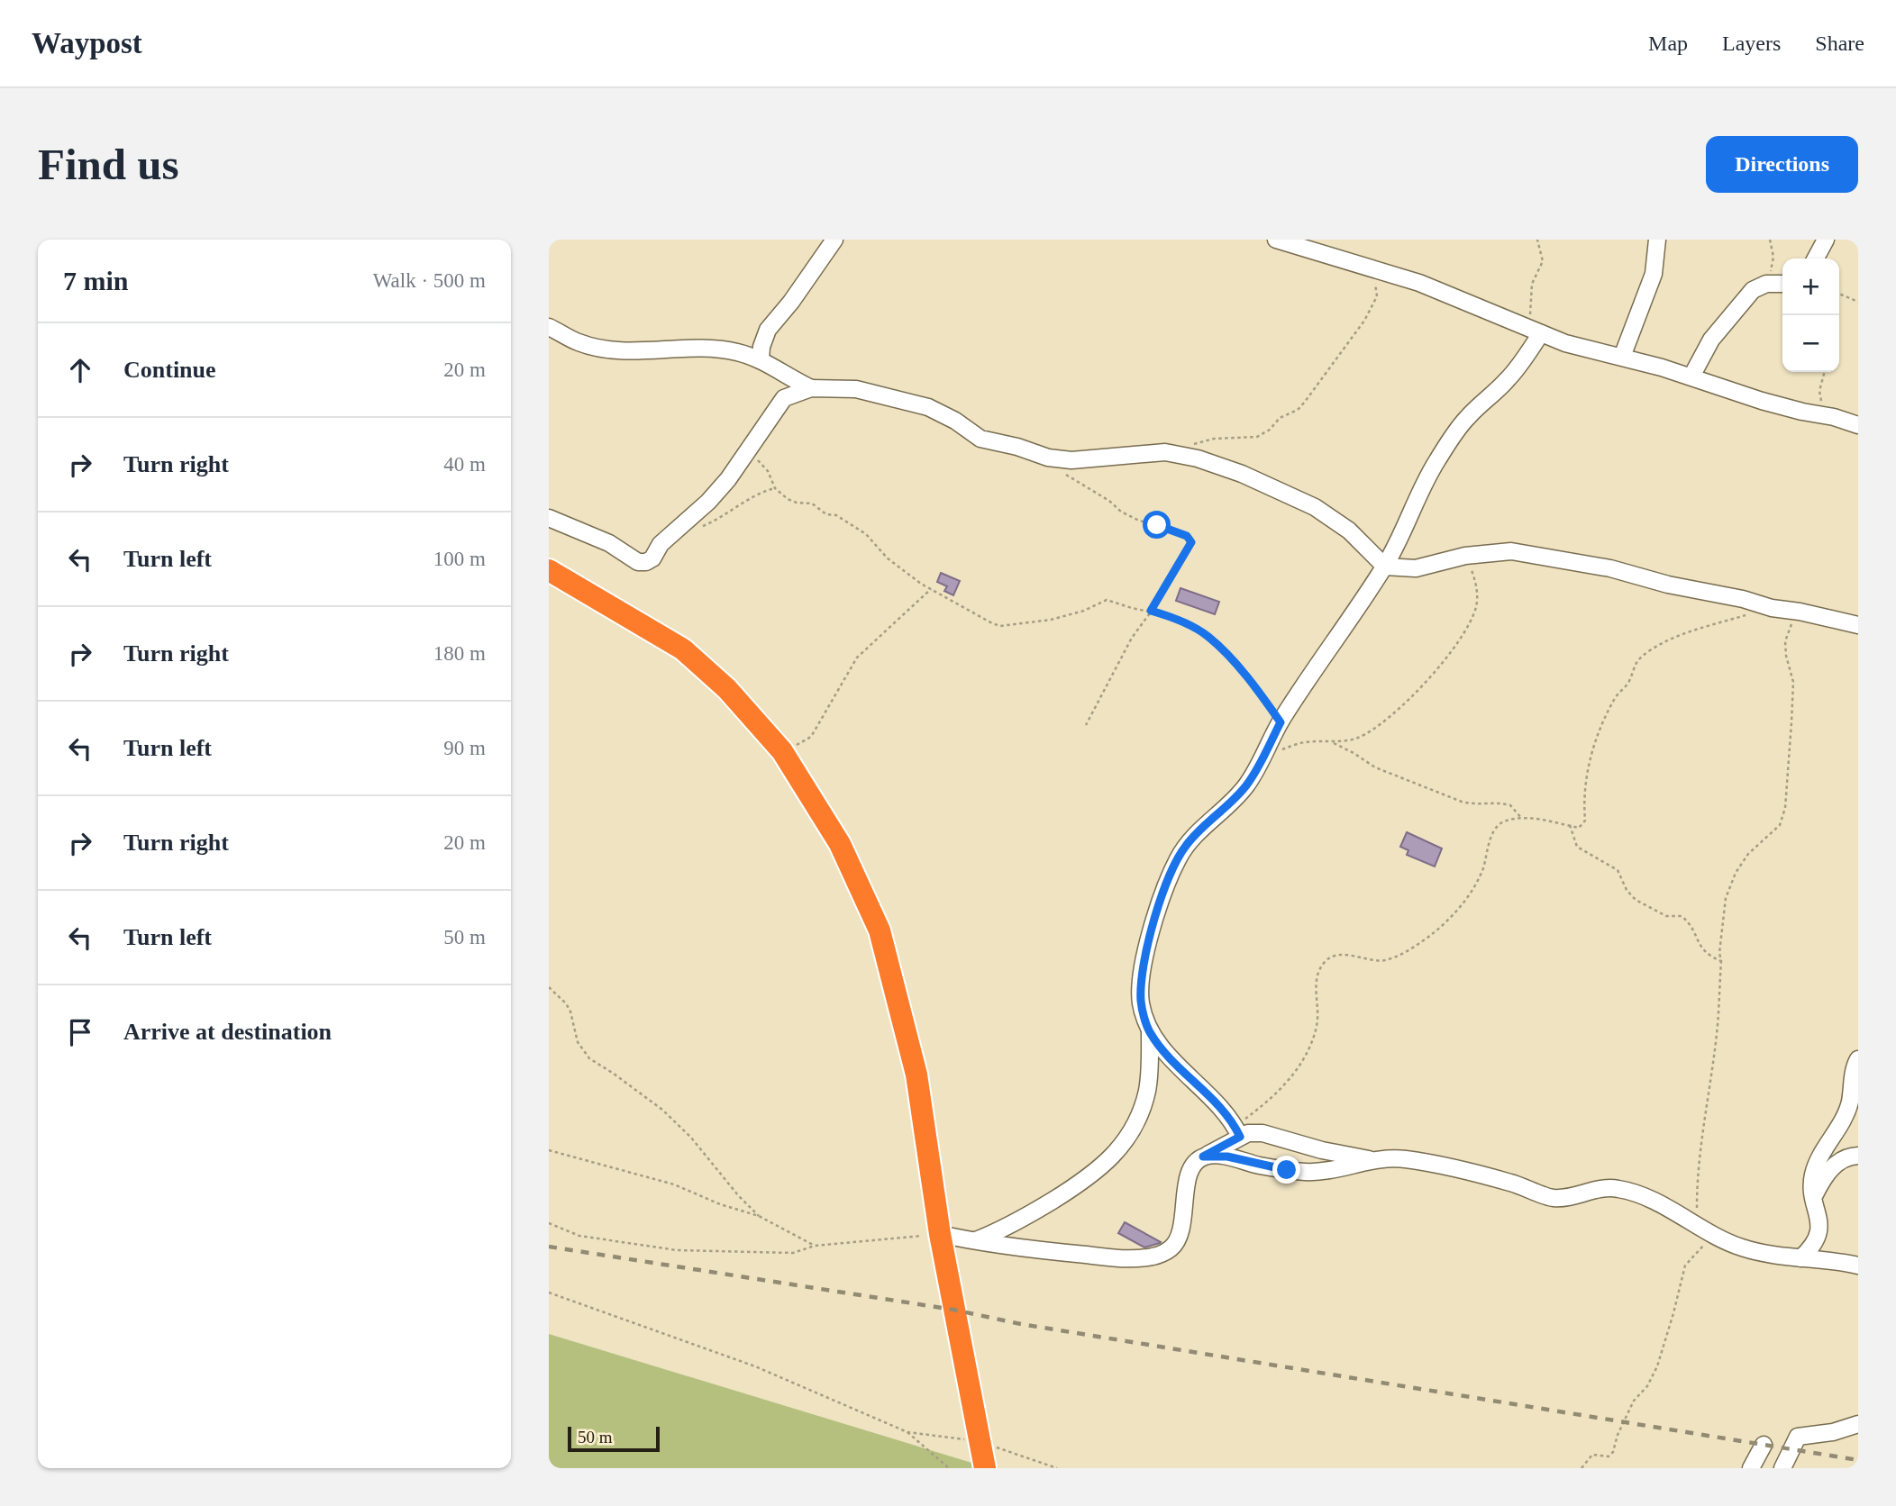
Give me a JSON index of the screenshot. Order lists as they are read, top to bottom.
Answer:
{
  "scale_bar": "50 m",
  "page": {
    "header": "Waypost",
    "nav": ["Map", "Layers", "Share"],
    "buttons": "Directions",
    "title": "Find us",
    "heading": ["7 min", "Walk · 500 m"],
    "map_buttons": ["+", "−"],
    "list": [
      ["Continue", "20 m"],
      ["Turn right", "40 m"],
      ["Turn left", "100 m"],
      ["Turn right", "180 m"],
      ["Turn left", "90 m"],
      ["Turn right", "20 m"],
      ["Turn left", "50 m"],
      "Arrive at destination"
    ],
    "scale": "50 m"
  }
}
